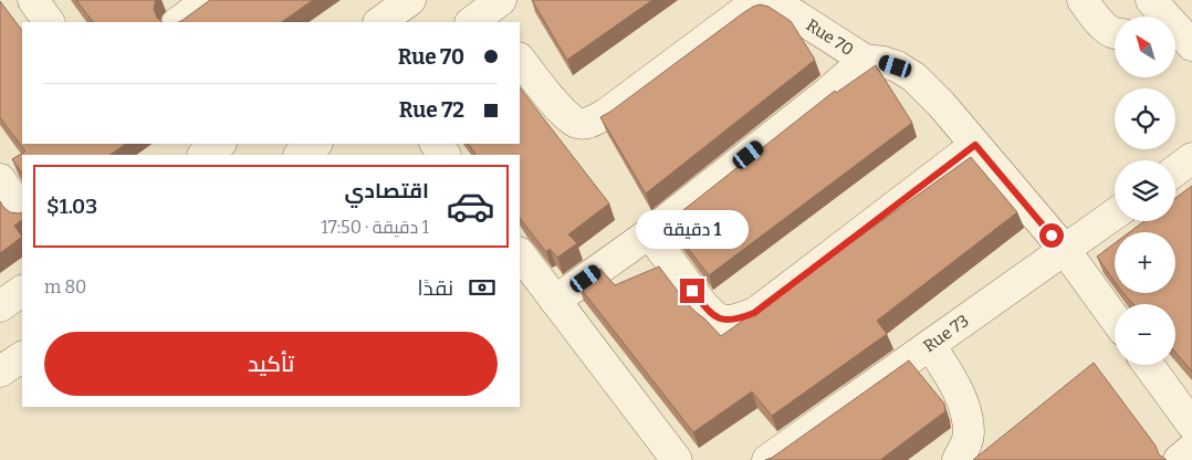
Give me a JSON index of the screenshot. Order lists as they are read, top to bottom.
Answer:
{
  "streets": {
    "street": ["Rue 70", "Rue 73"]
  },
  "crossings": [
    ["Rue 70", "Rue 73"]
  ],
  "north": "top left",
  "page": {
    "map_buttons": ["+", "−"],
    "banner": ["Rue 70", "Rue 72"],
    "list": [
      {
        "name": "اقتصادي",
        "note": "1 دقيقة · 17:50",
        "value": "$1.03"
      }
    ],
    "bubble": "1 دقيقة",
    "pay": ["نقدًا", "80 m"],
    "buttons": "تأكيد"
  }
}
